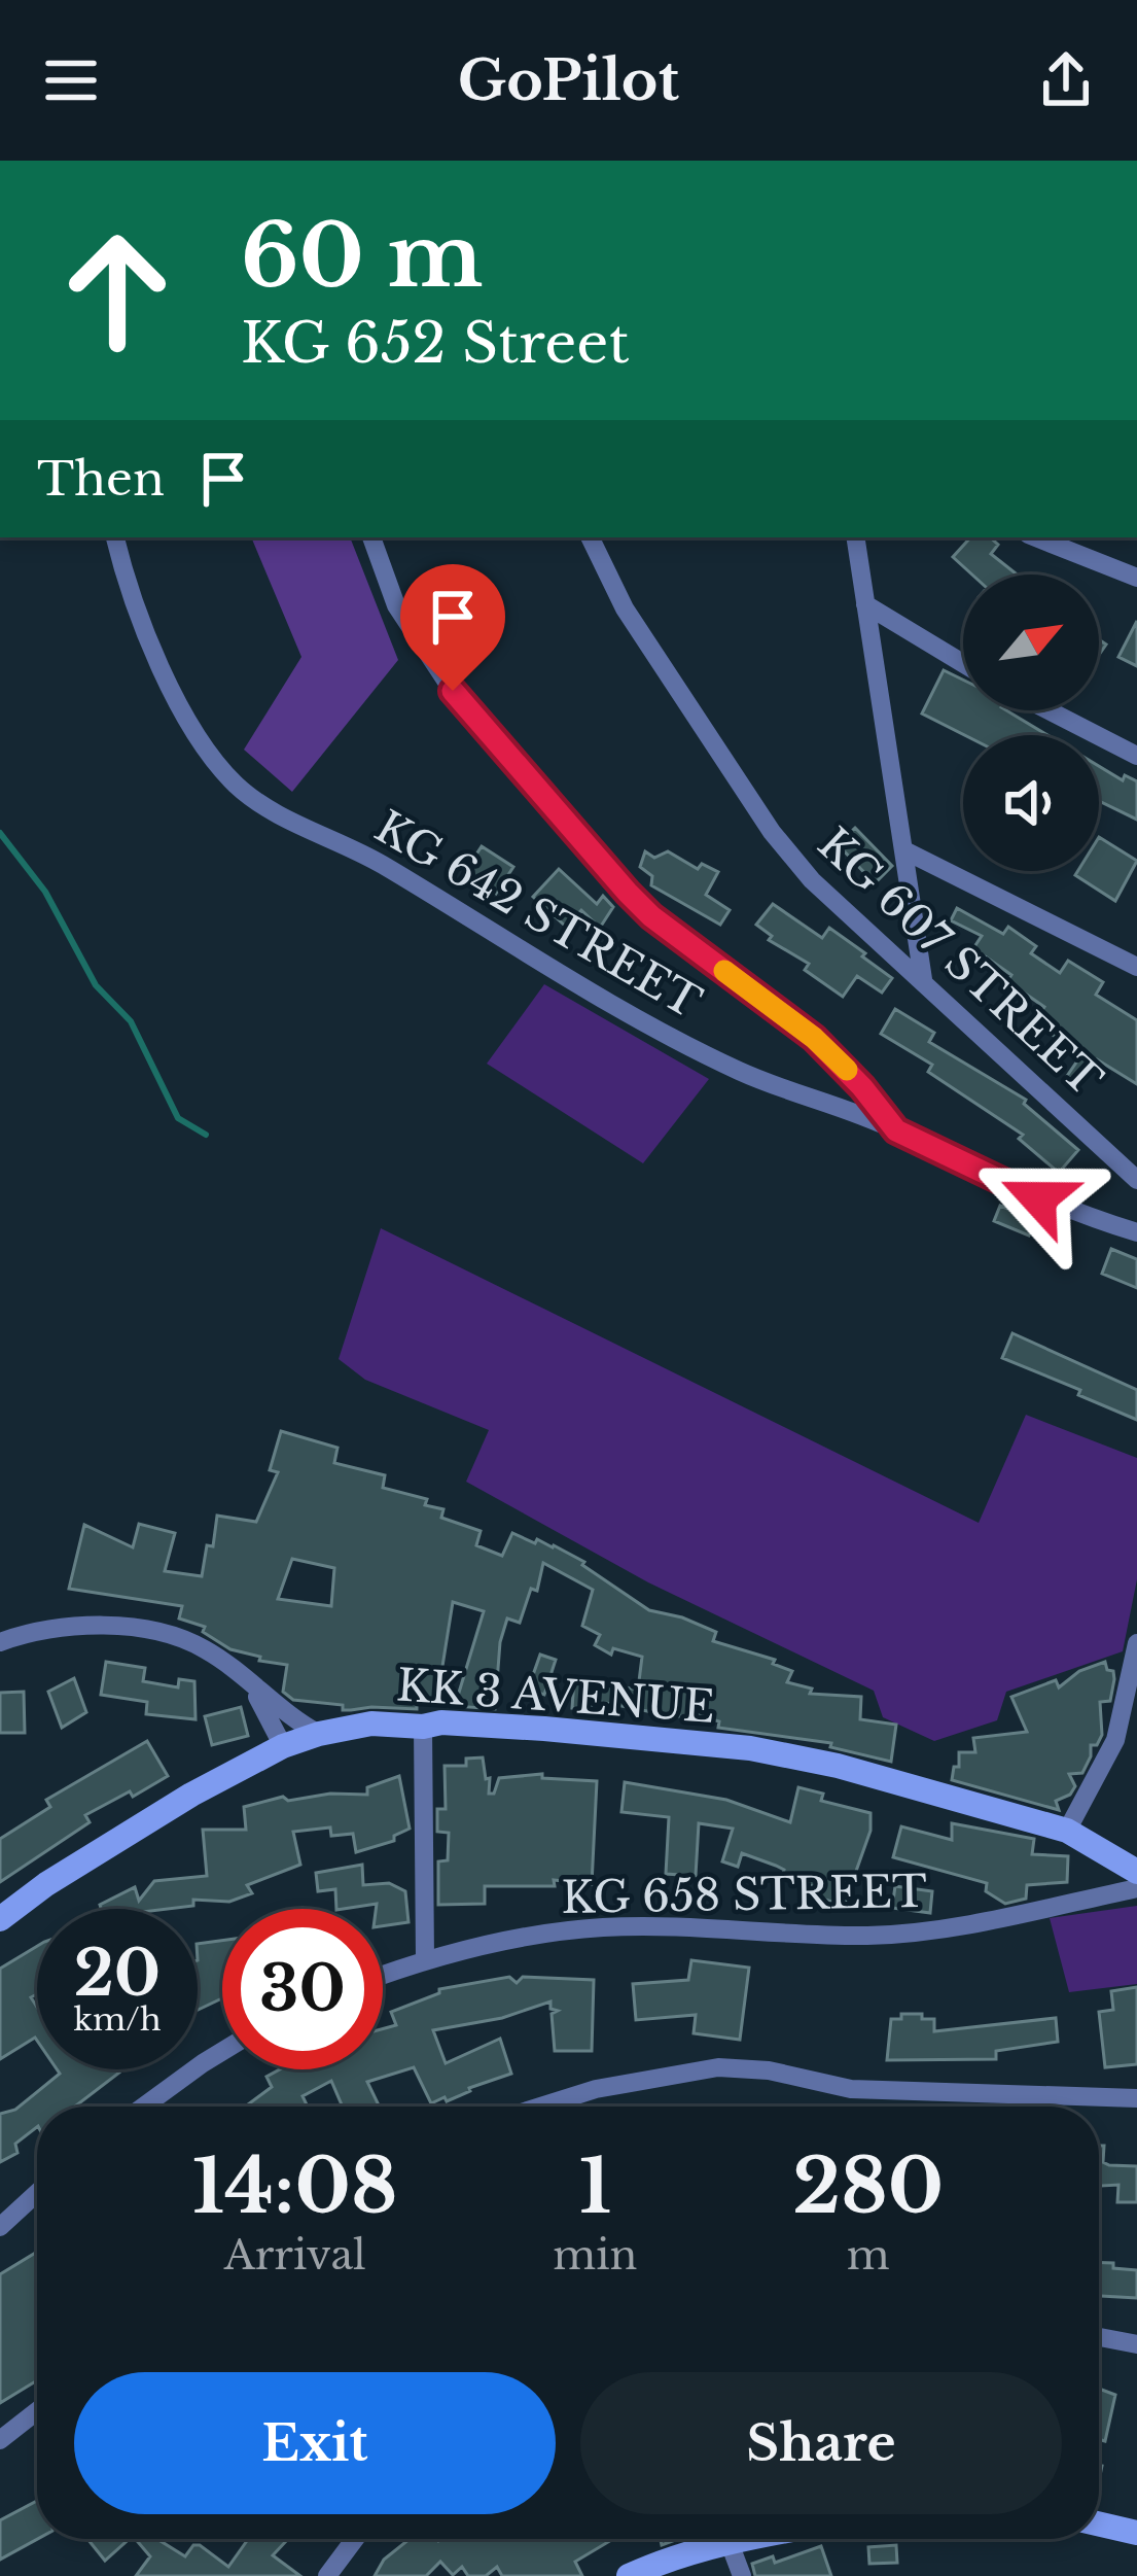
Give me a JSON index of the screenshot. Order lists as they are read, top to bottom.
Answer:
{
  "streets": {
    "street": [
      "KG 642 STREET",
      "KG 607 STREET",
      "KK 3 AVENUE",
      "KG 658 STREET"
    ]
  },
  "north": "top right",
  "page": {
    "header": "GoPilot",
    "turn": ["60 m", "KG 652 Street"],
    "then": "Then",
    "speed": "20 km/h",
    "limit": "30",
    "eta": [
      "14:08",
      "Arrival",
      "1",
      "min",
      "280",
      "m"
    ],
    "buttons": ["Exit", "Share"]
  }
}
